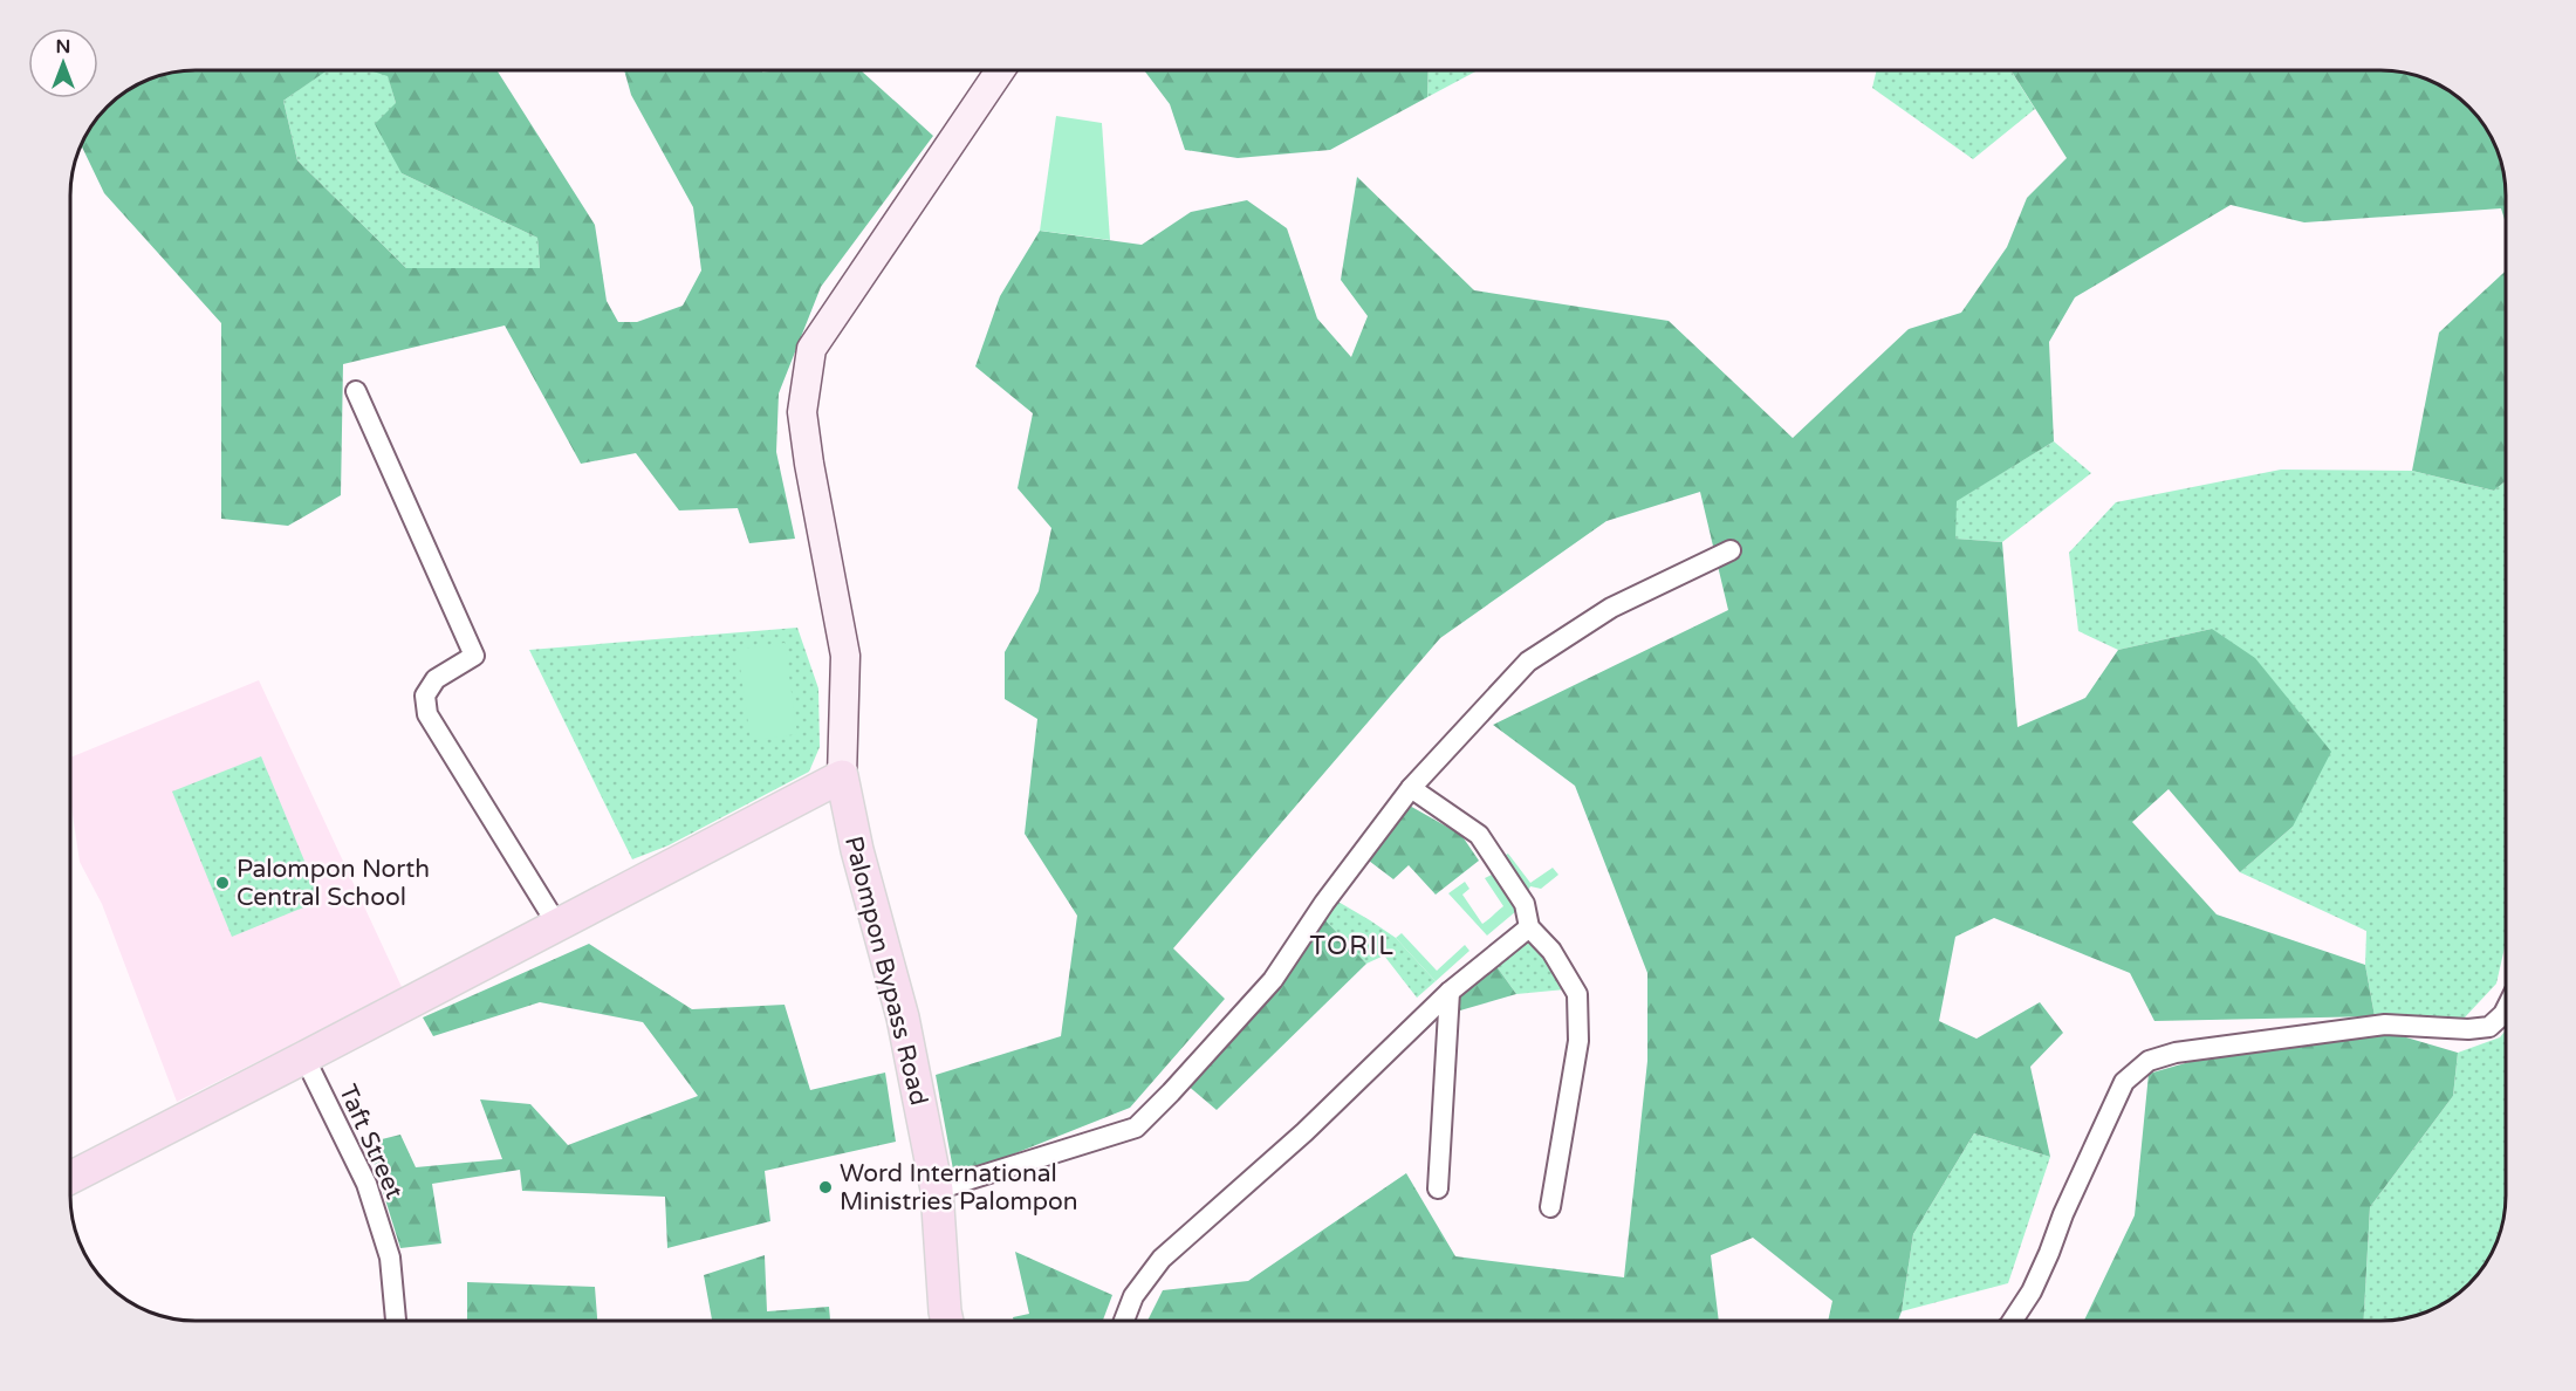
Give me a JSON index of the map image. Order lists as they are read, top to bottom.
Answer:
{
  "streets": {
    "main road": ["Palompon Bypass Road"],
    "street": ["Taft Street"]
  },
  "districts": ["TORIL"],
  "places": ["Palompon North Central School", "Word International Ministries Palompon"],
  "north": "top"
}
